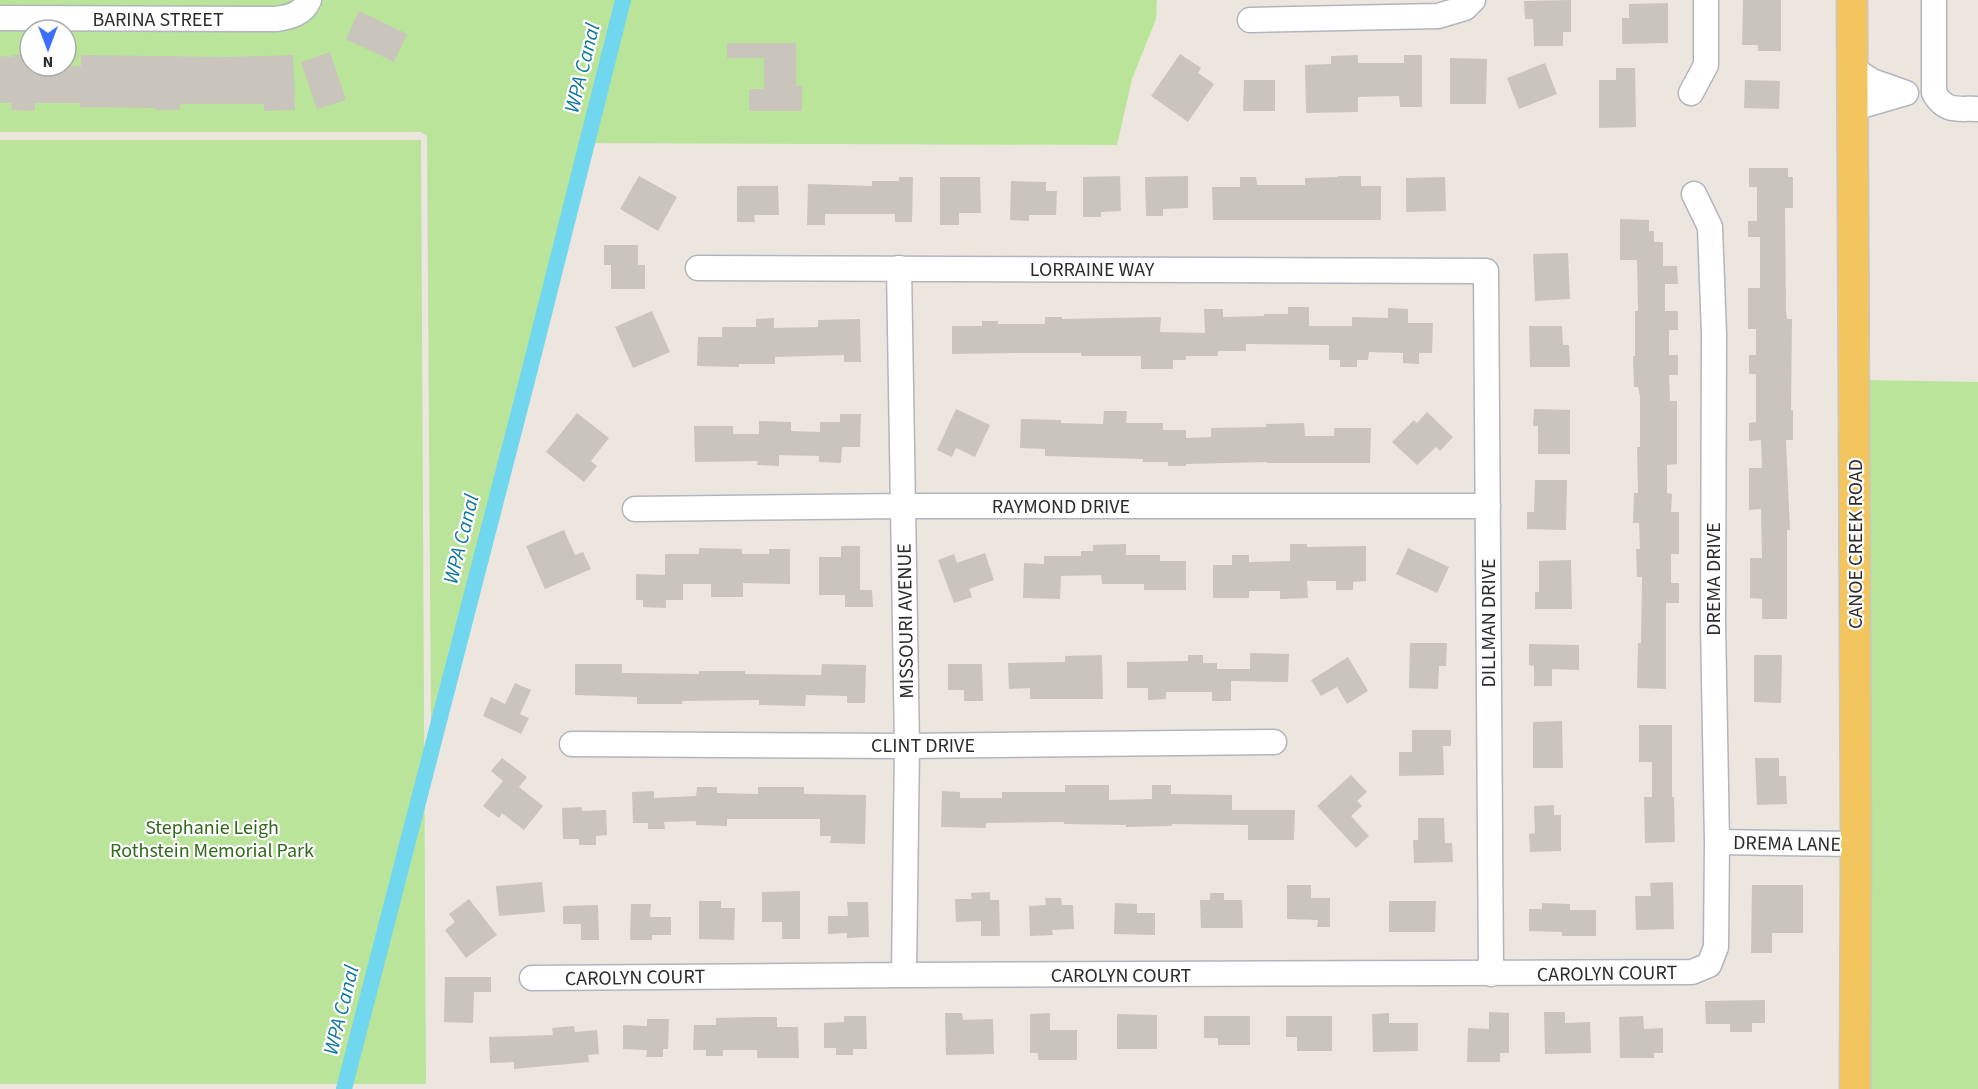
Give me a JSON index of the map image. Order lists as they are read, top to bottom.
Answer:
{
  "streets": {
    "main road": ["CANOE CREEK ROAD"],
    "street": [
      "BARINA STREET",
      "LORRAINE WAY",
      "RAYMOND DRIVE",
      "DREMA DRIVE",
      "MISSOURI AVENUE",
      "DILLMAN DRIVE",
      "CLINT DRIVE",
      "DREMA LANE",
      "CAROLYN COURT"
    ]
  },
  "crossings": [
    ["LORRAINE WAY", "MISSOURI AVENUE"],
    ["LORRAINE WAY", "DILLMAN DRIVE"],
    ["RAYMOND DRIVE", "MISSOURI AVENUE"],
    ["RAYMOND DRIVE", "DILLMAN DRIVE"],
    ["CANOE CREEK ROAD", "DREMA LANE"],
    ["DREMA DRIVE", "DREMA LANE"],
    ["DREMA DRIVE", "CAROLYN COURT"],
    ["MISSOURI AVENUE", "CLINT DRIVE"],
    ["MISSOURI AVENUE", "CAROLYN COURT"],
    ["DILLMAN DRIVE", "CAROLYN COURT"]
  ],
  "water": ["WPA Canal"],
  "parks": ["Stephanie Leigh Rothstein Memorial Park"],
  "north": "bottom"
}
